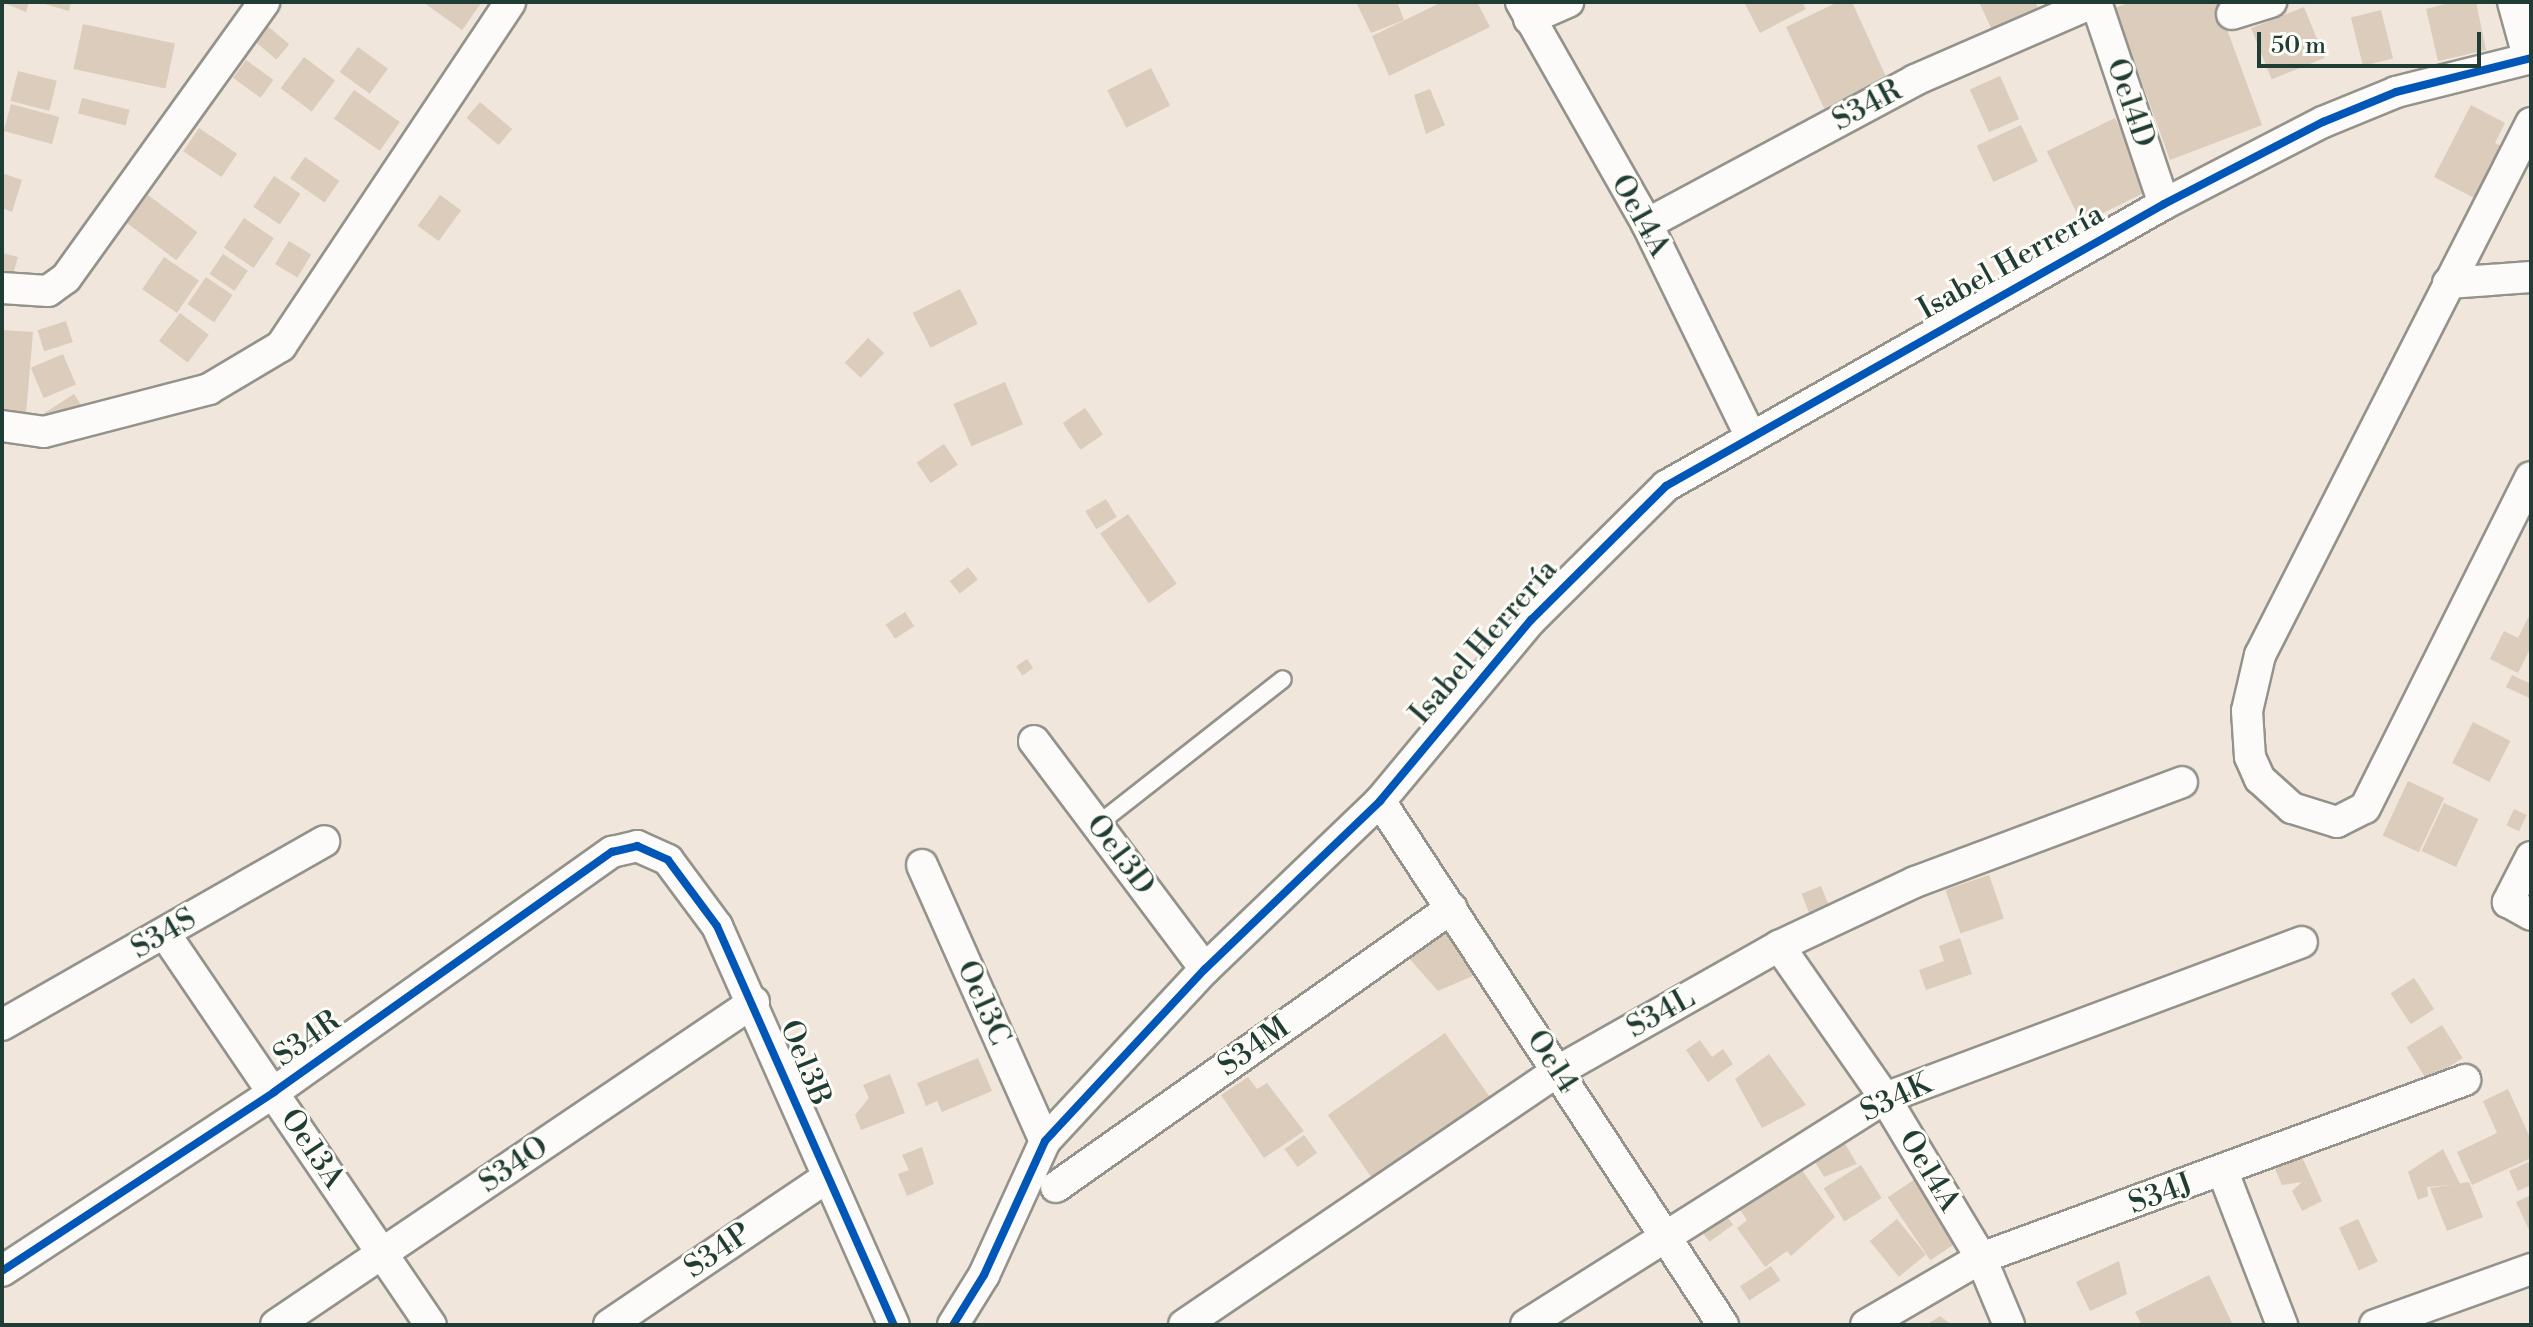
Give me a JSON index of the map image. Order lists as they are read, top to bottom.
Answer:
{
  "streets": {
    "street": [
      "Oe14D",
      "S34R",
      "Oe14A",
      "Isabel Herrería",
      "Oe13D",
      "S34S",
      "Oe13C",
      "S34L",
      "S34M",
      "Oe14",
      "Oe13B",
      "S34K",
      "Oe13A",
      "S34O",
      "S34J",
      "S34P"
    ]
  },
  "crossings": [
    ["Oe14D", "S34R"],
    ["Oe14D", "Isabel Herrería"],
    ["S34R", "Oe14A"],
    ["S34R", "Oe13B"],
    ["S34R", "Oe13A"],
    ["Oe14A", "Isabel Herrería"],
    ["Oe14A", "S34L"],
    ["Oe14A", "S34K"],
    ["Oe14A", "S34J"],
    ["Isabel Herrería", "Oe13D"],
    ["Isabel Herrería", "Oe13C"],
    ["Isabel Herrería", "Oe14"],
    ["S34S", "Oe13A"],
    ["S34L", "Oe14"],
    ["S34M", "Oe14"],
    ["Oe14", "S34K"],
    ["Oe13B", "S34O"],
    ["Oe13B", "S34P"],
    ["Oe13A", "S34O"]
  ],
  "scale_bar": "50 m"
}
